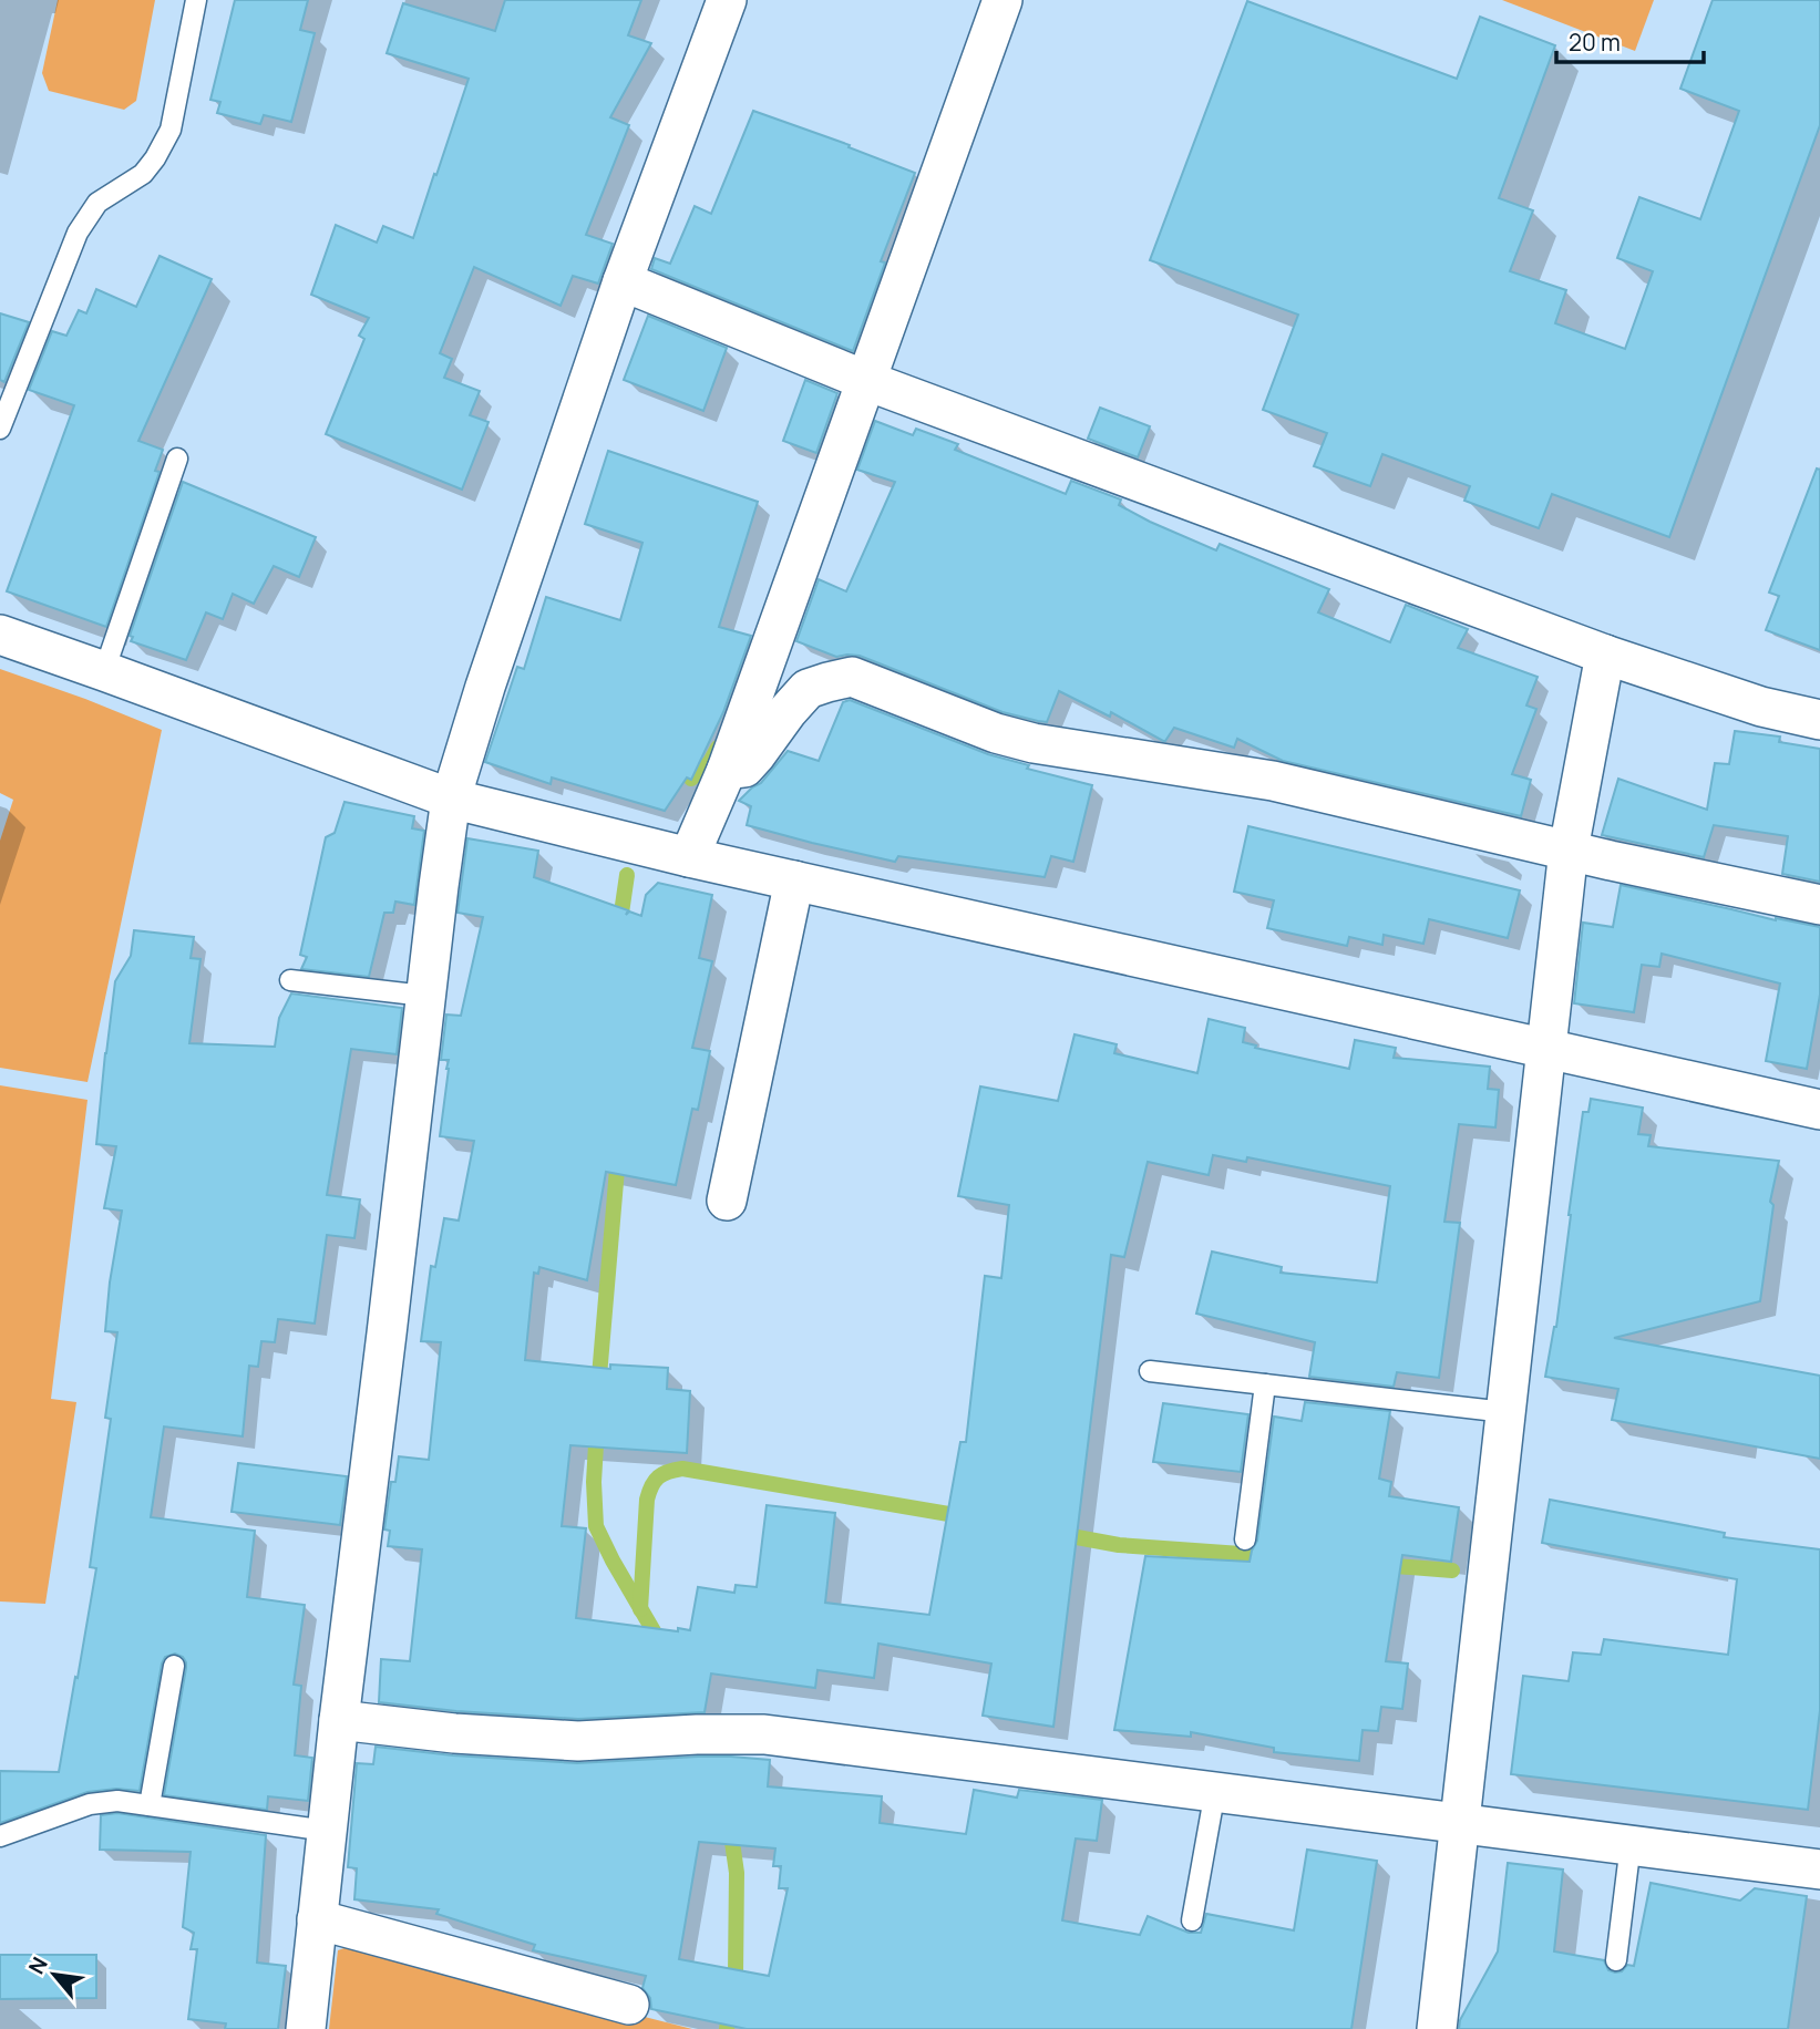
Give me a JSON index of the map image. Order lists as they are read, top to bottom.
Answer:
{
  "scale_bar": "20 m",
  "north": "top left"
}
